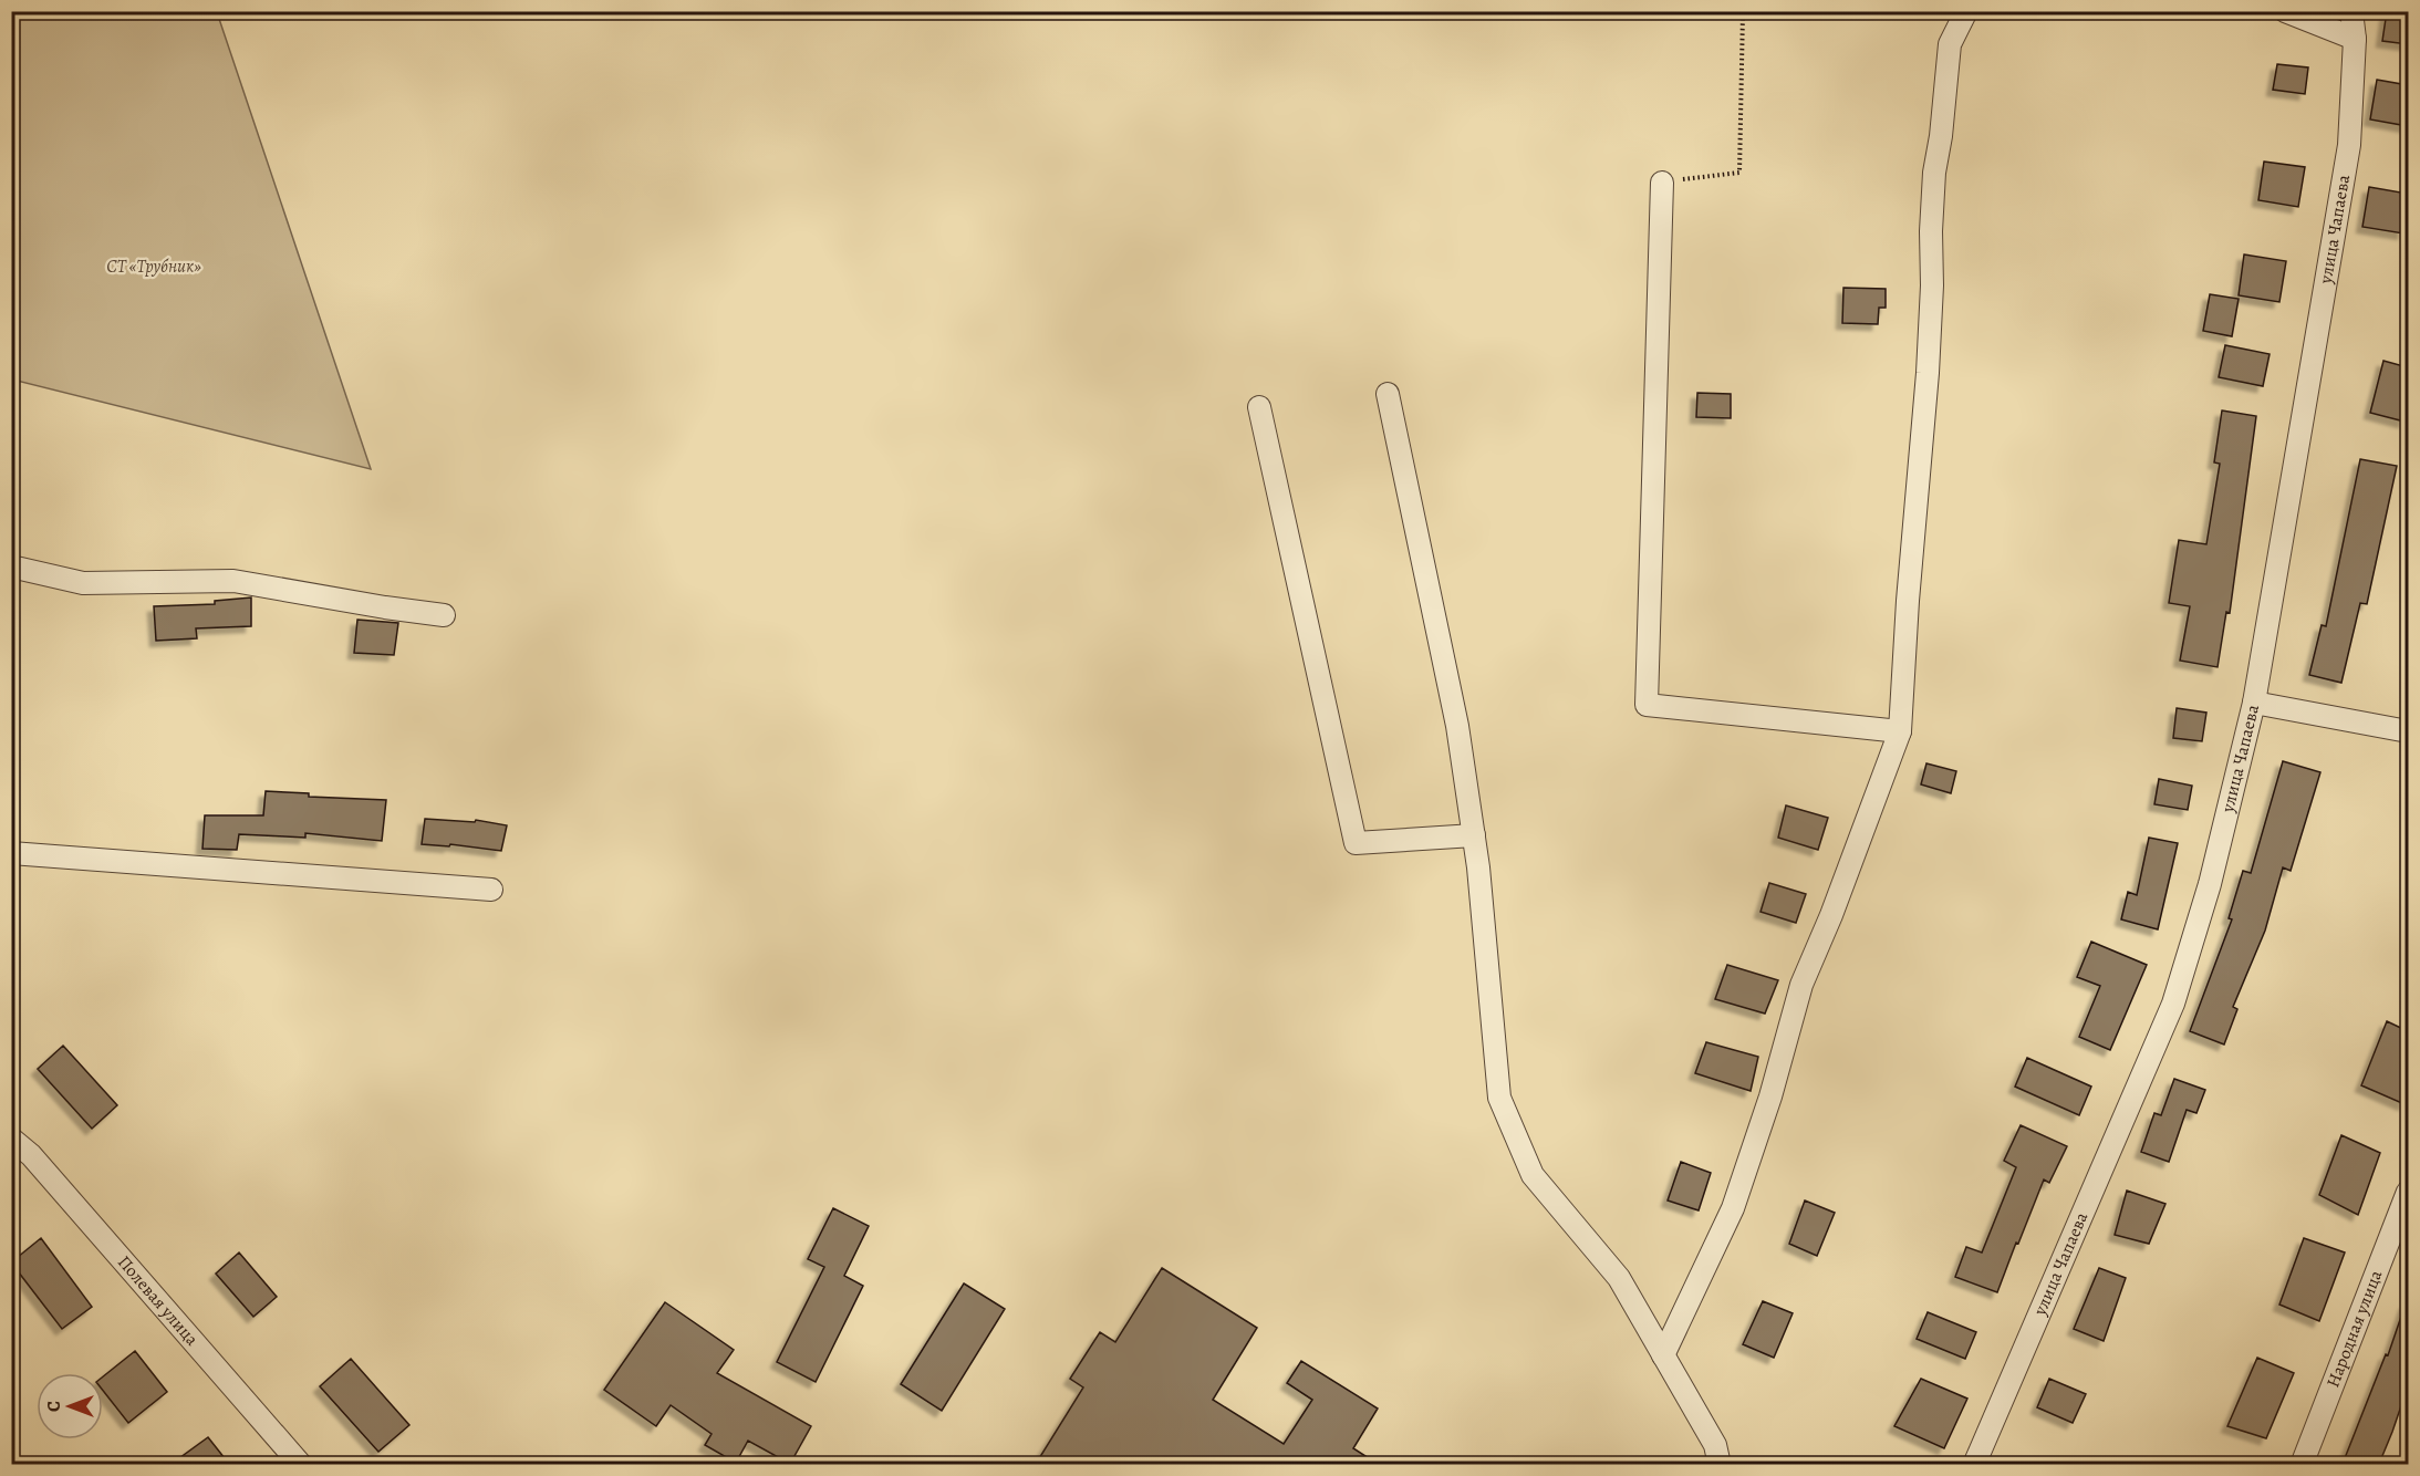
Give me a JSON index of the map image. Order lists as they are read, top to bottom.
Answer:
{
  "streets": {
    "street": ["улица Чапаева", "Полевая улица", "Народная улица"]
  },
  "parks": ["СТ «Трубник»"],
  "north": "left"
}
